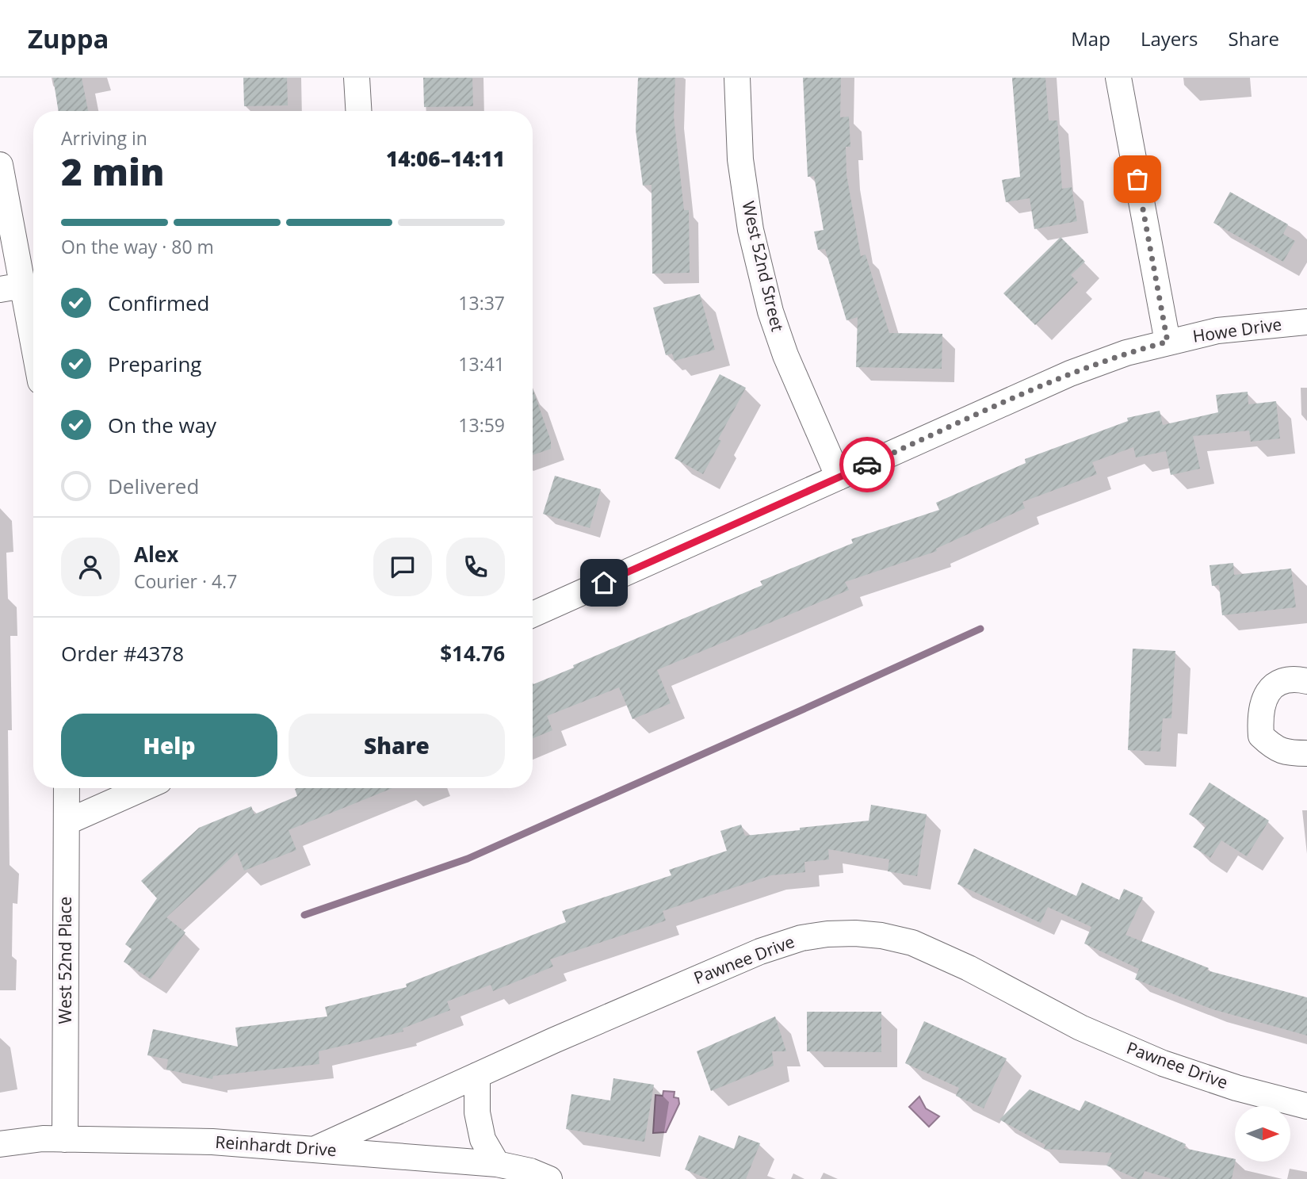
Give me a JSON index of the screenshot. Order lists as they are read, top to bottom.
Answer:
{
  "streets": {
    "street": [
      "West 52nd Street",
      "Howe Drive",
      "West 52nd Place",
      "Pawnee Drive",
      "Reinhardt Drive"
    ]
  },
  "crossings": [
    ["West 52nd Street", "Howe Drive"],
    ["West 52nd Place", "Reinhardt Drive"],
    ["Pawnee Drive", "Reinhardt Drive"]
  ],
  "north": "right",
  "page": {
    "header": "Zuppa",
    "nav": ["Map", "Layers", "Share"],
    "heading": ["2 min", "Arriving in", "14:06–14:11"],
    "panel": [
      "Alex",
      "Courier · 4.7",
      "Order #4378",
      "$14.76"
    ],
    "bar": "On the way · 80 m",
    "list": [
      ["Confirmed", "13:37"],
      ["Preparing", "13:41"],
      ["On the way", "13:59"],
      "Delivered"
    ],
    "buttons": ["Help", "Share"]
  }
}
